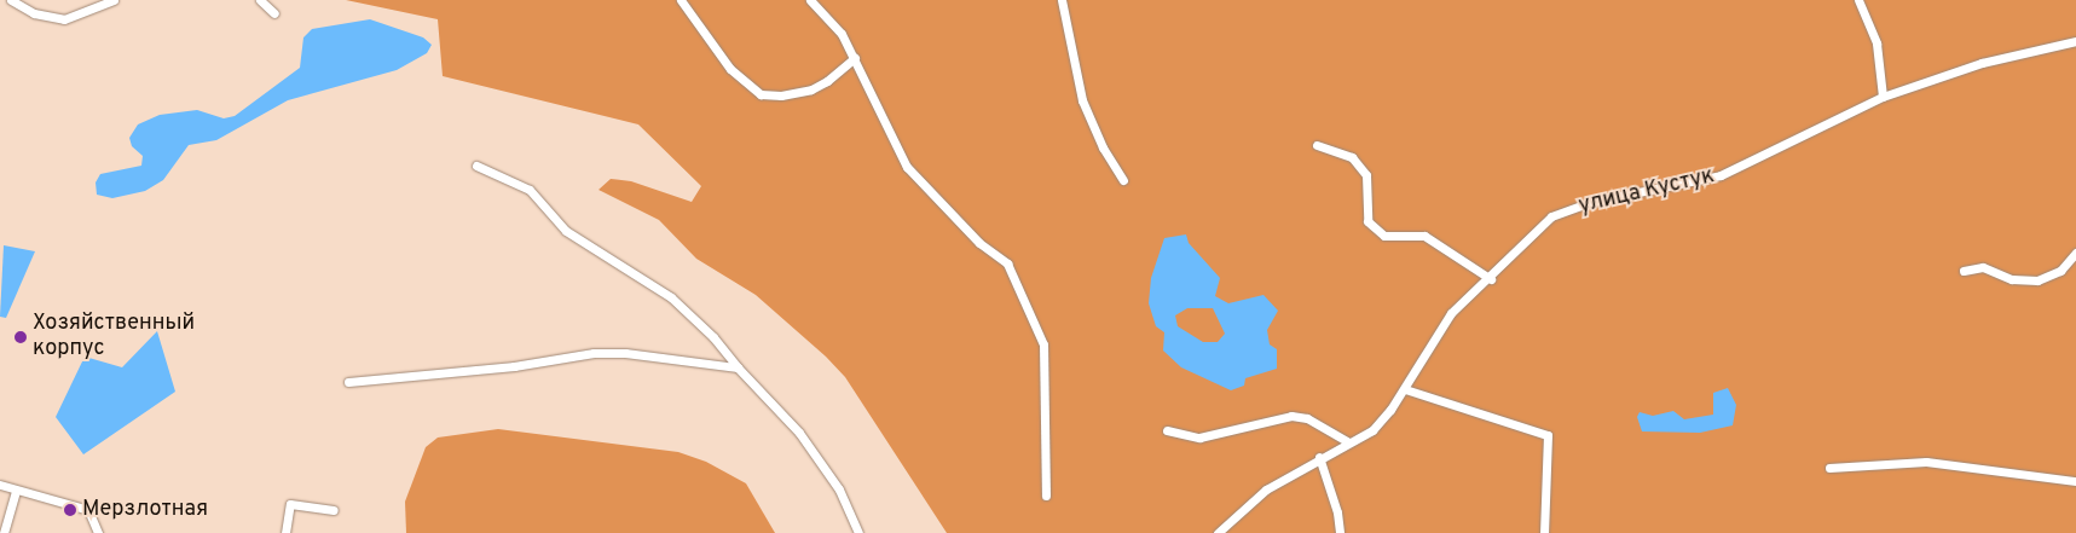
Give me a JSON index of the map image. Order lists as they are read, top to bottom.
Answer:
{
  "streets": {
    "street": ["улица Кустук"]
  },
  "places": ["Хозяйственный корпус", "Мерзлотная"]
}
